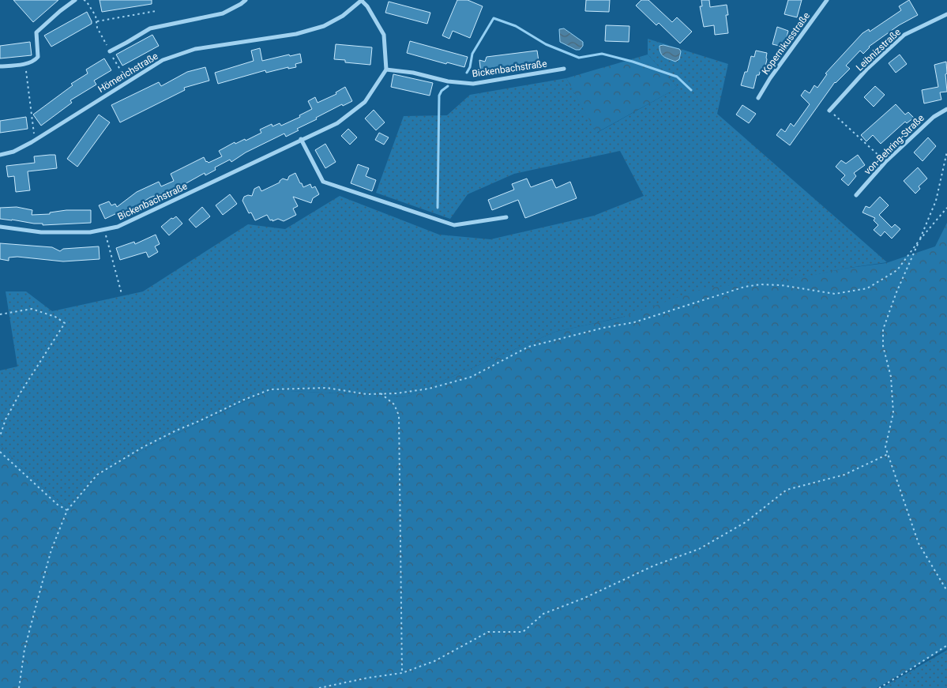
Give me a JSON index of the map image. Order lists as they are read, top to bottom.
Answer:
{
  "streets": {
    "street": [
      "Kopernikusstraße",
      "Leibnizstraße",
      "Bickenbachstraße",
      "Hömerichstraße",
      "von-Behring-Straße"
    ]
  }
}
